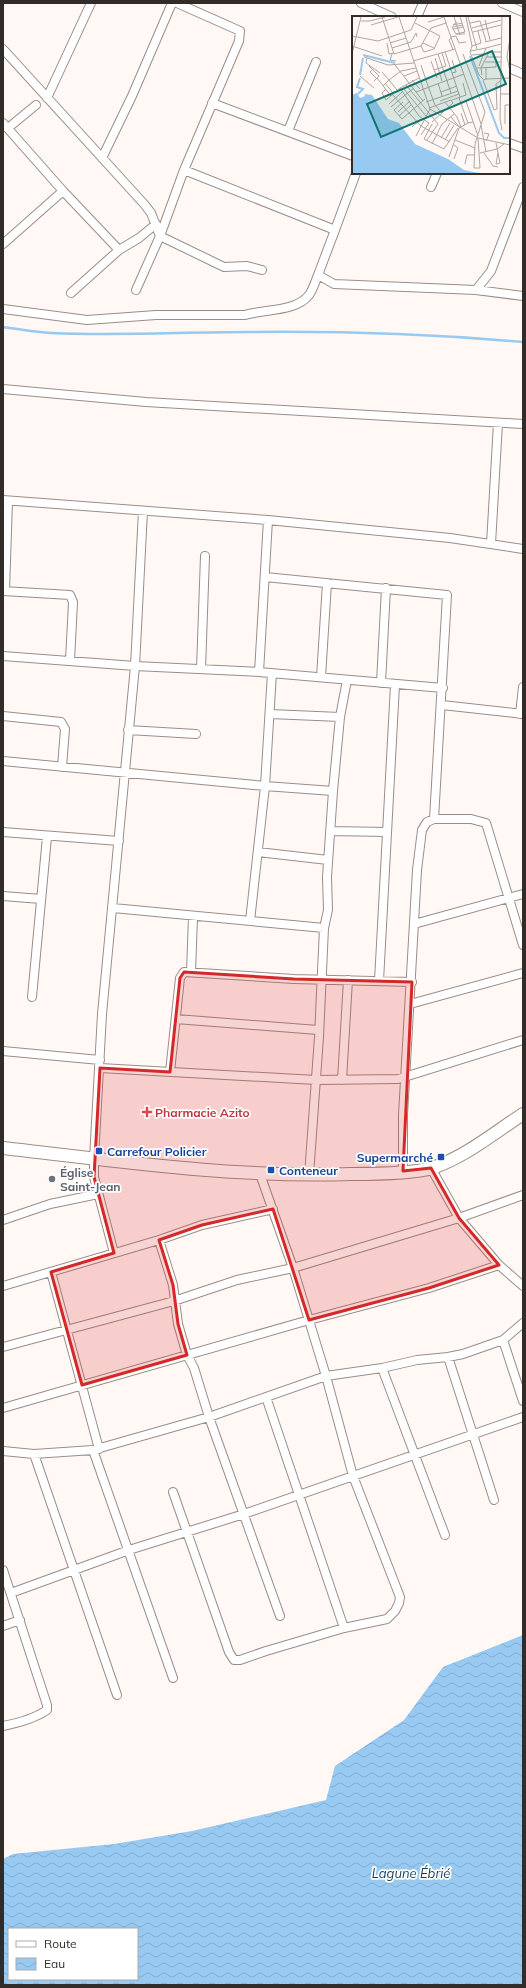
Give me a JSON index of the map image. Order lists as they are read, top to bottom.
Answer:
{
  "water": ["Lagune Ébrié"],
  "places": {
    "health": ["Pharmacie Azito"],
    "transit": ["Carrefour Policier", "Supermarché", "Conteneur"],
    "other": ["Église Saint-Jean"]
  },
  "legend": ["Route", "Eau"]
}
